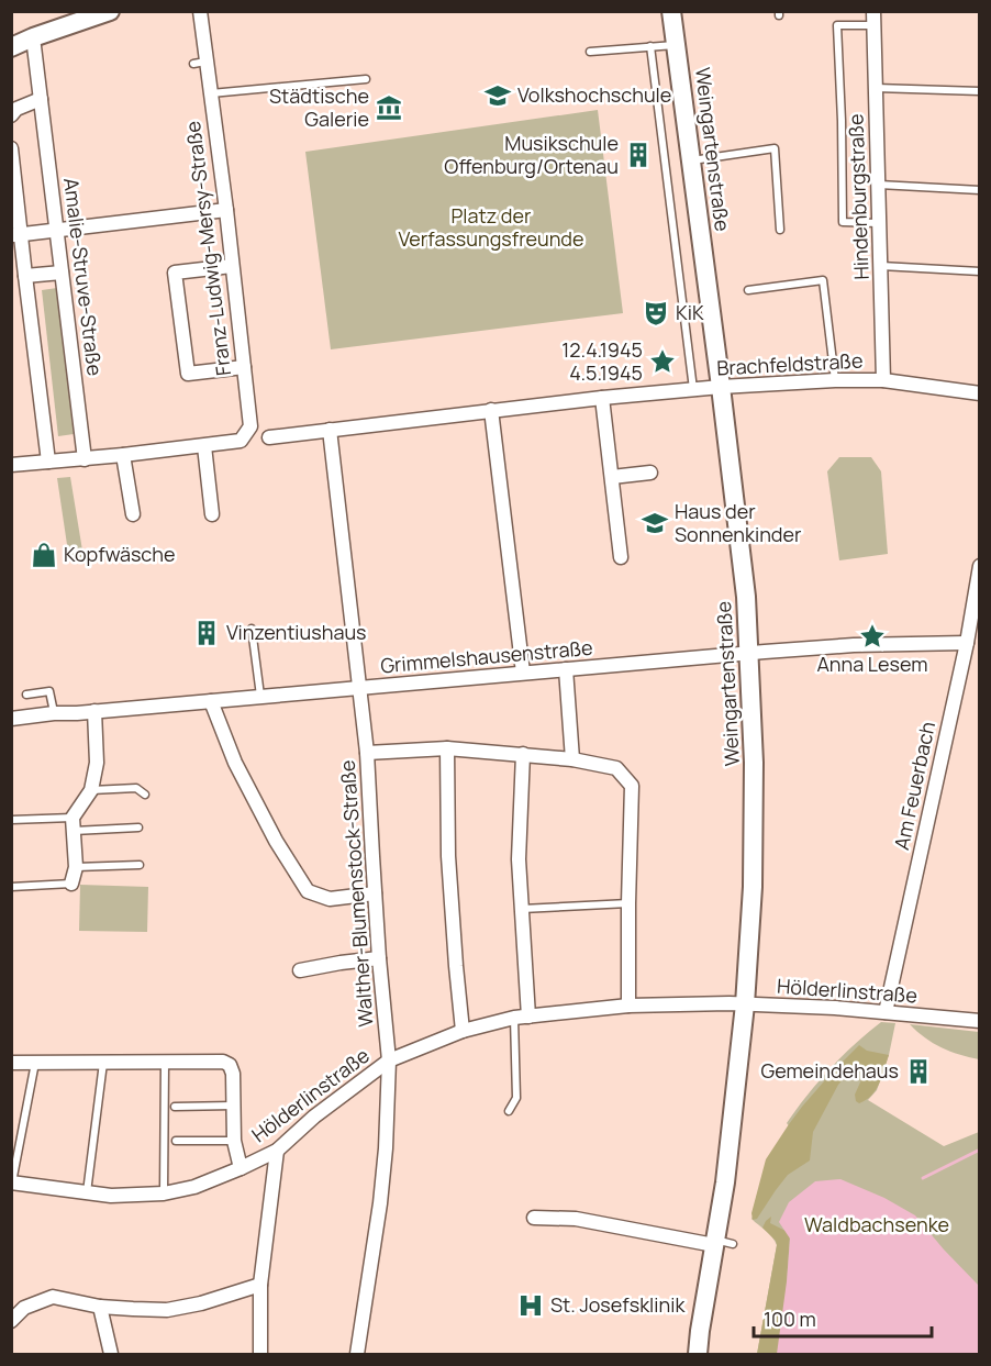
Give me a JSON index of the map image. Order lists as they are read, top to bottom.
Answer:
{
  "streets": {
    "street": [
      "Weingartenstraße",
      "Hindenburgstraße",
      "Franz-Ludwig-Mersy-Straße",
      "Amalie-Struve-Straße",
      "Brachfeldstraße",
      "Grimmelshausenstraße",
      "Am Feuerbach",
      "Walther-Blumenstock-Straße",
      "Hölderlinstraße"
    ]
  },
  "crossings": [
    ["Weingartenstraße", "Brachfeldstraße"],
    ["Weingartenstraße", "Grimmelshausenstraße"],
    ["Weingartenstraße", "Hölderlinstraße"],
    ["Hindenburgstraße", "Brachfeldstraße"],
    ["Franz-Ludwig-Mersy-Straße", "Amalie-Struve-Straße"],
    ["Brachfeldstraße", "Walther-Blumenstock-Straße"],
    ["Grimmelshausenstraße", "Am Feuerbach"],
    ["Grimmelshausenstraße", "Walther-Blumenstock-Straße"],
    ["Am Feuerbach", "Hölderlinstraße"],
    ["Walther-Blumenstock-Straße", "Hölderlinstraße"]
  ],
  "parks": ["Platz der Verfassungsfreunde", "Waldbachsenke"],
  "places": {
    "school or university": ["Volkshochschule", "Haus der Sonnenkinder"],
    "museum": ["Städtische Galerie"],
    "building": ["Musikschule Offenburg/Ortenau", "Vinzentiushaus", "Gemeindehaus"],
    "theatre": ["KiK"],
    "place": ["12.4.1945 4.5.1945", "Anna Lesem"],
    "shop": ["Kopfwäsche"],
    "hospital": ["St. Josefsklinik"]
  },
  "scale_bar": "100 m"
}
